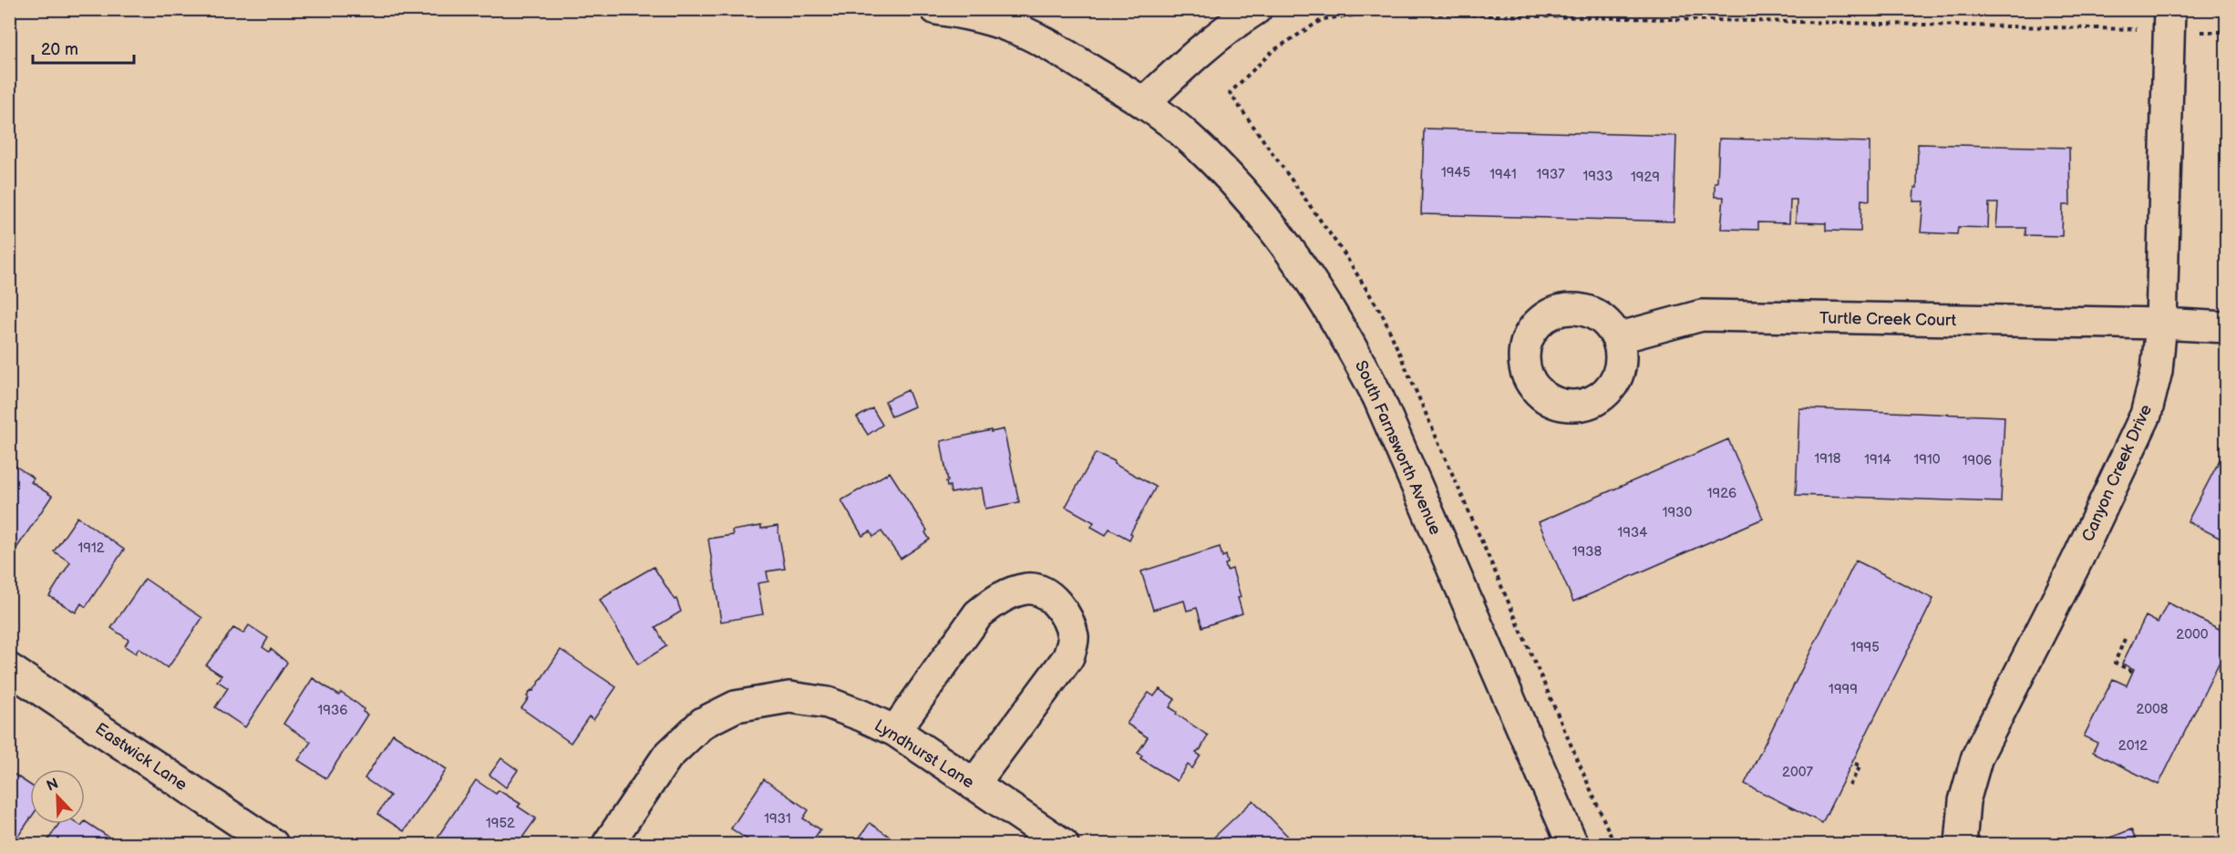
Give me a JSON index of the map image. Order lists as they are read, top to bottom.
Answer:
{
  "streets": {
    "street": [
      "Turtle Creek Court",
      "South Farnsworth Avenue",
      "Canyon Creek Drive",
      "Lyndhurst Lane",
      "Eastwick Lane"
    ]
  },
  "crossings": [
    ["Turtle Creek Court", "Canyon Creek Drive"]
  ],
  "house_numbers": [
    "1945",
    "1941",
    "1937",
    "1933",
    "1929",
    "1918",
    "1914",
    "1910",
    "1906",
    "1926",
    "1930",
    "1934",
    "1912",
    "1938",
    "2000",
    "1995",
    "1999",
    "2008",
    "1936",
    "2012",
    "2007",
    "1931",
    "1952"
  ],
  "scale_bar": "20 m",
  "north": "top left"
}
